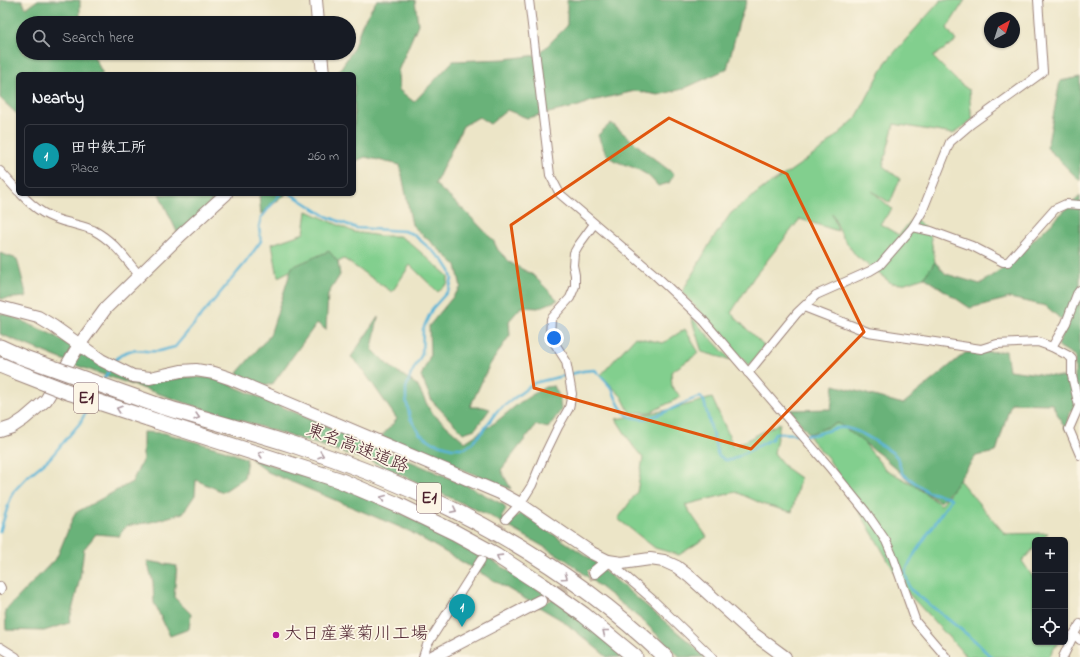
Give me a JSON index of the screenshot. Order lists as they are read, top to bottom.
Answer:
{
  "streets": {
    "highway": ["E1", "東名高速道路"]
  },
  "places": ["大日産業菊川工場"],
  "north": "top right",
  "page": {
    "search": "Search here",
    "heading": "Nearby",
    "list": [
      {
        "mark": "1",
        "name": "田中鉄工所",
        "note": "Place",
        "value": "260 m"
      }
    ],
    "map_buttons": ["+", "−"],
    "pins": "1"
  }
}
